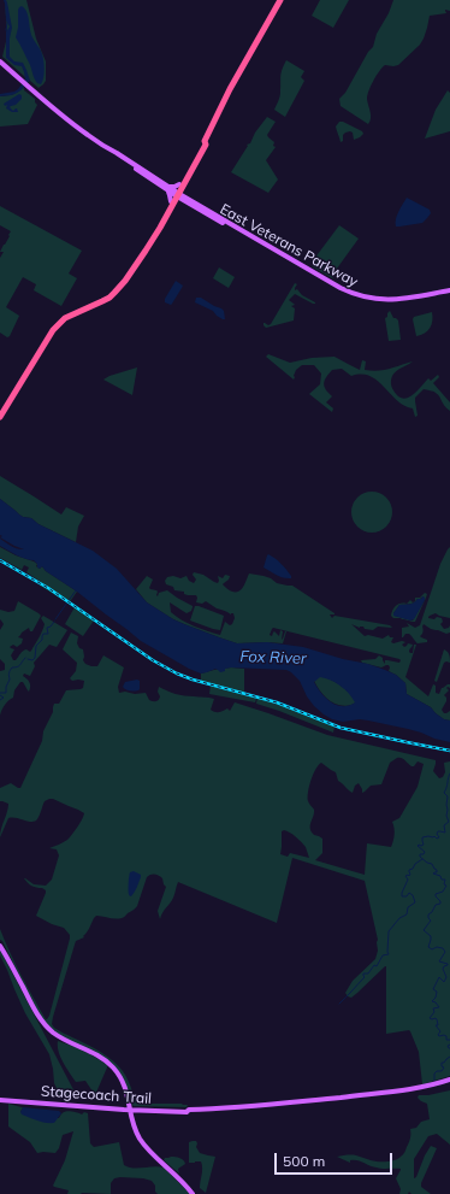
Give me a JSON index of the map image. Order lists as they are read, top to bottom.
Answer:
{
  "streets": {
    "main road": ["East Veterans Parkway", "Stagecoach Trail"]
  },
  "water": ["Fox River"],
  "scale_bar": "500 m"
}
